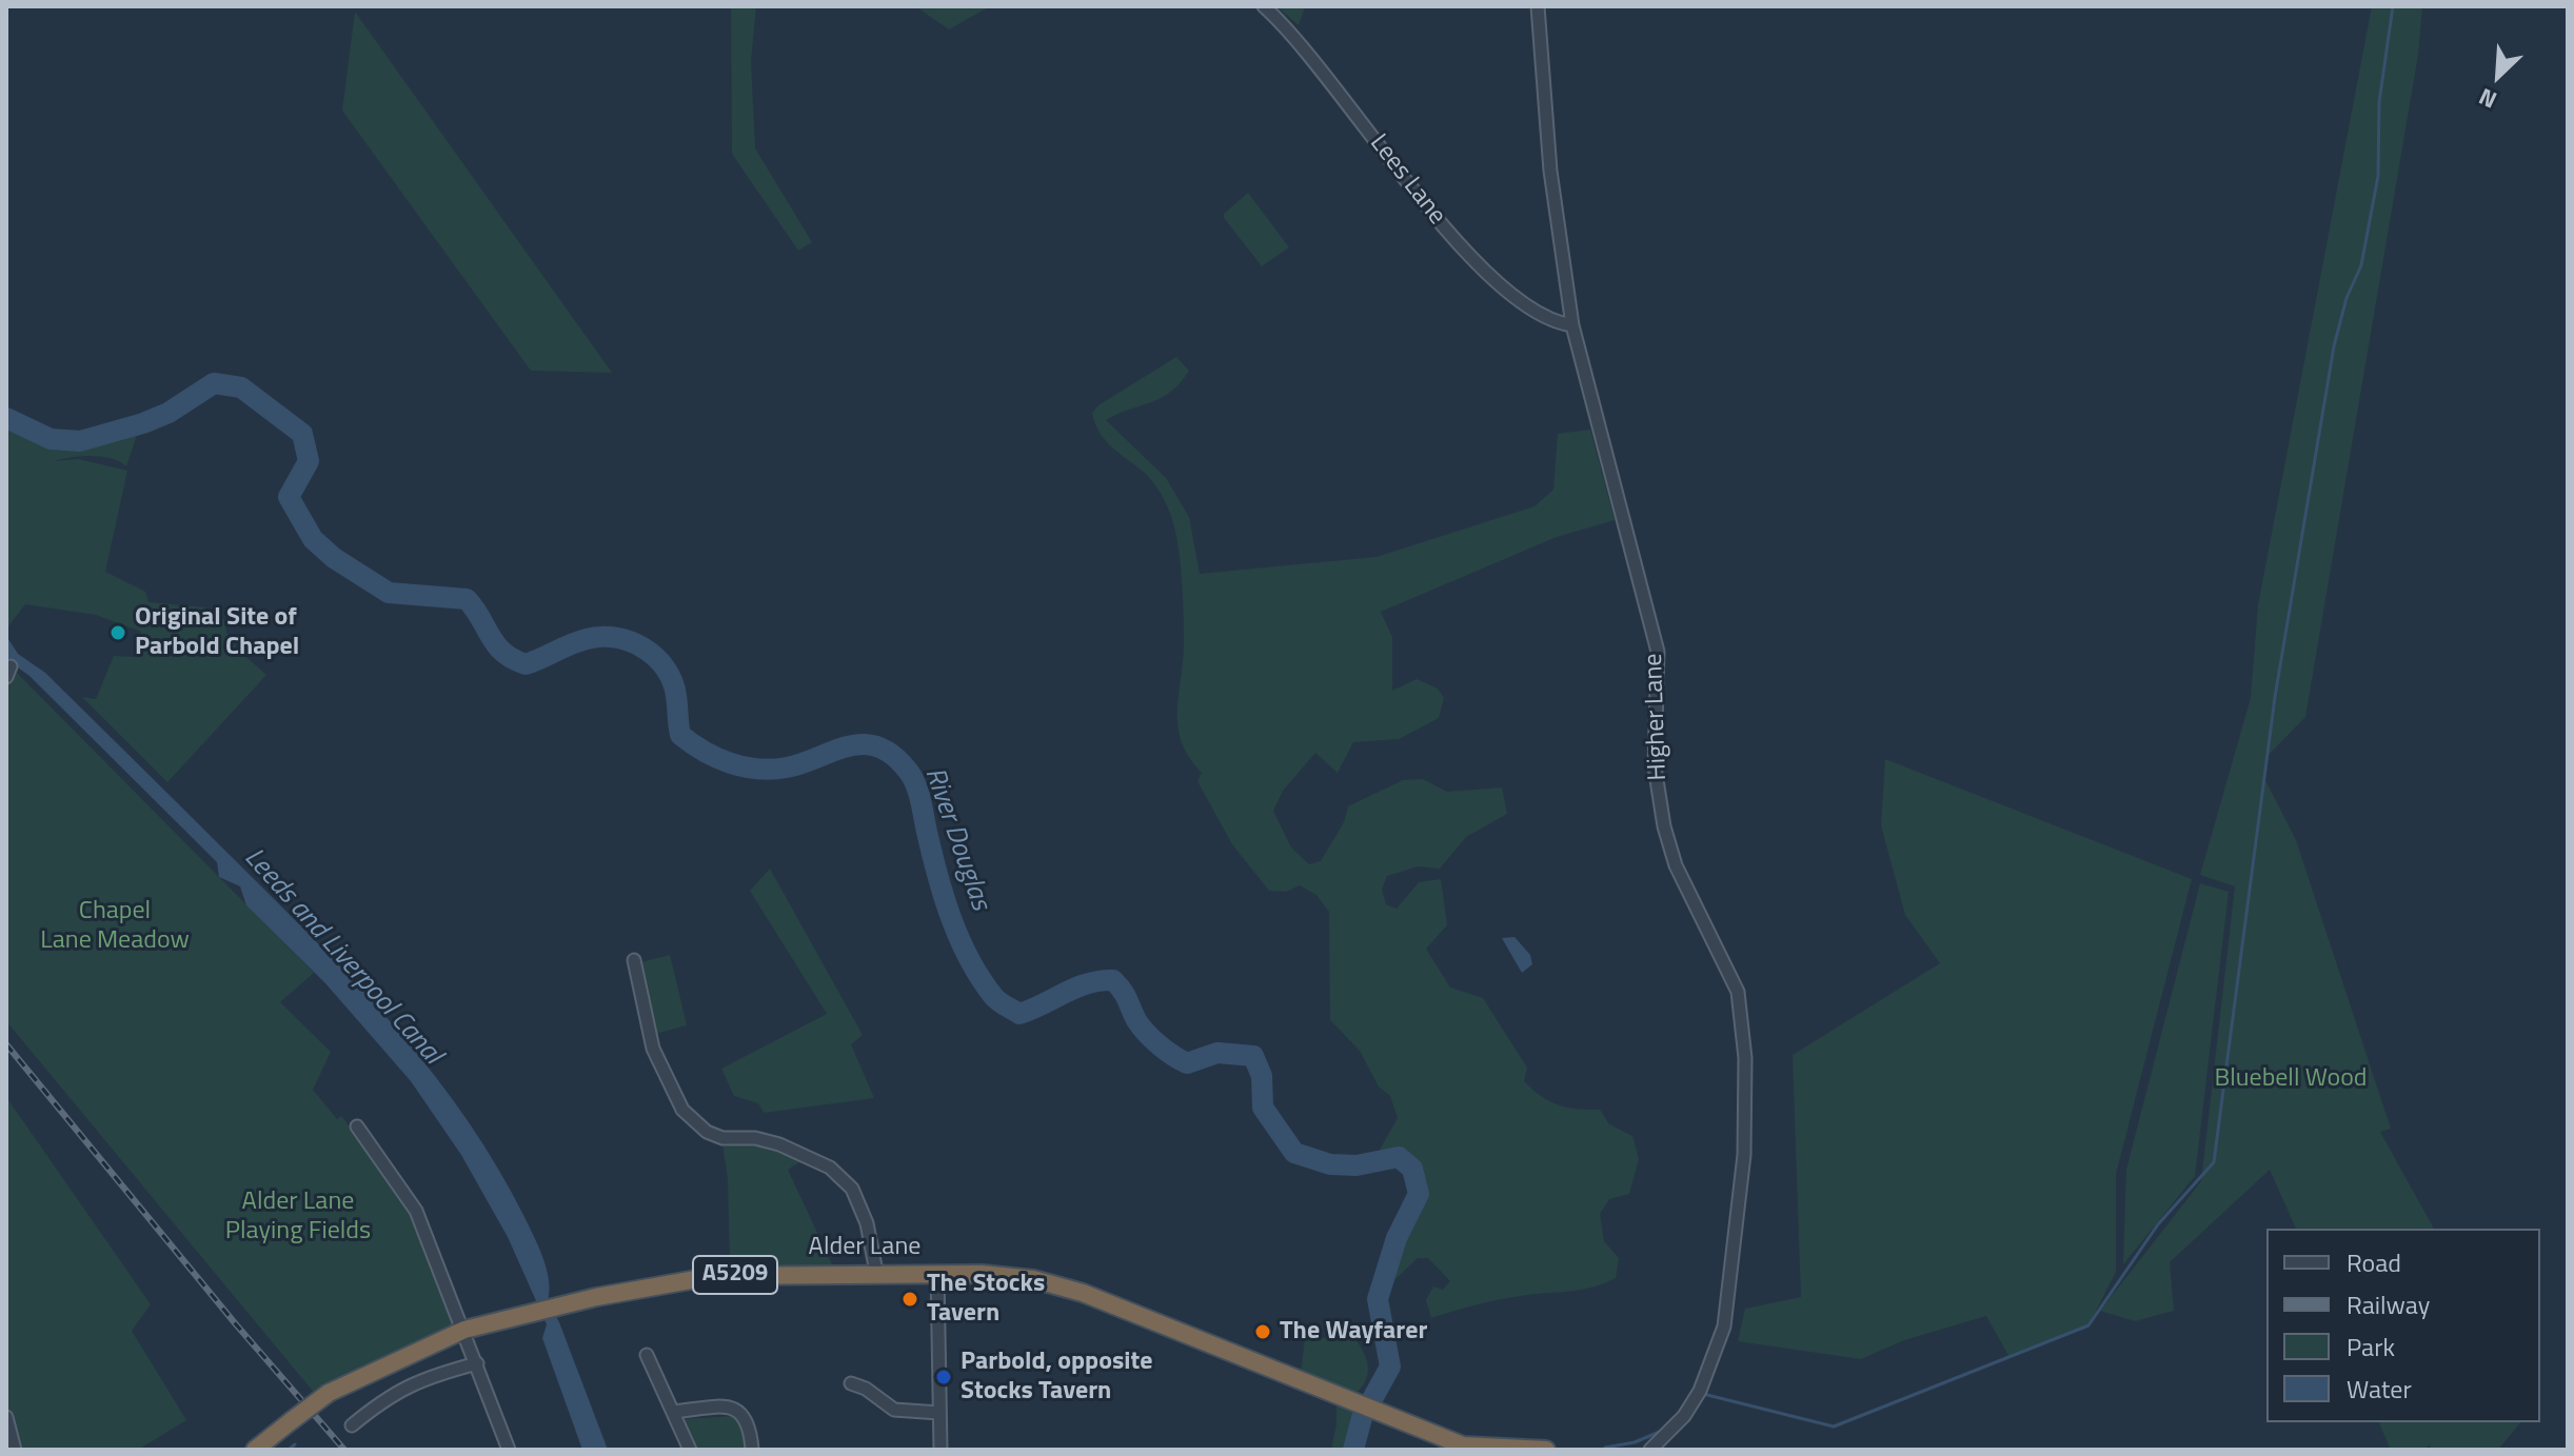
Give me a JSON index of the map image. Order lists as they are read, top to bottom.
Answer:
{
  "streets": {
    "highway": ["Alder Lane", "A5209"],
    "street": ["Lees Lane", "Higher Lane"]
  },
  "crossings": [
    ["Lees Lane", "Higher Lane"],
    ["Alder Lane", "A5209"]
  ],
  "water": ["River Douglas", "Leeds and Liverpool Canal"],
  "parks": ["Chapel Lane Meadow", "Bluebell Wood", "Alder Lane Playing Fields"],
  "places": [
    "Original Site of Parbold Chapel",
    "The Stocks Tavern",
    "The Wayfarer",
    "Parbold, opposite Stocks Tavern"
  ],
  "legend": [
    "Road",
    "Railway",
    "Park",
    "Water"
  ],
  "north": "bottom left"
}
